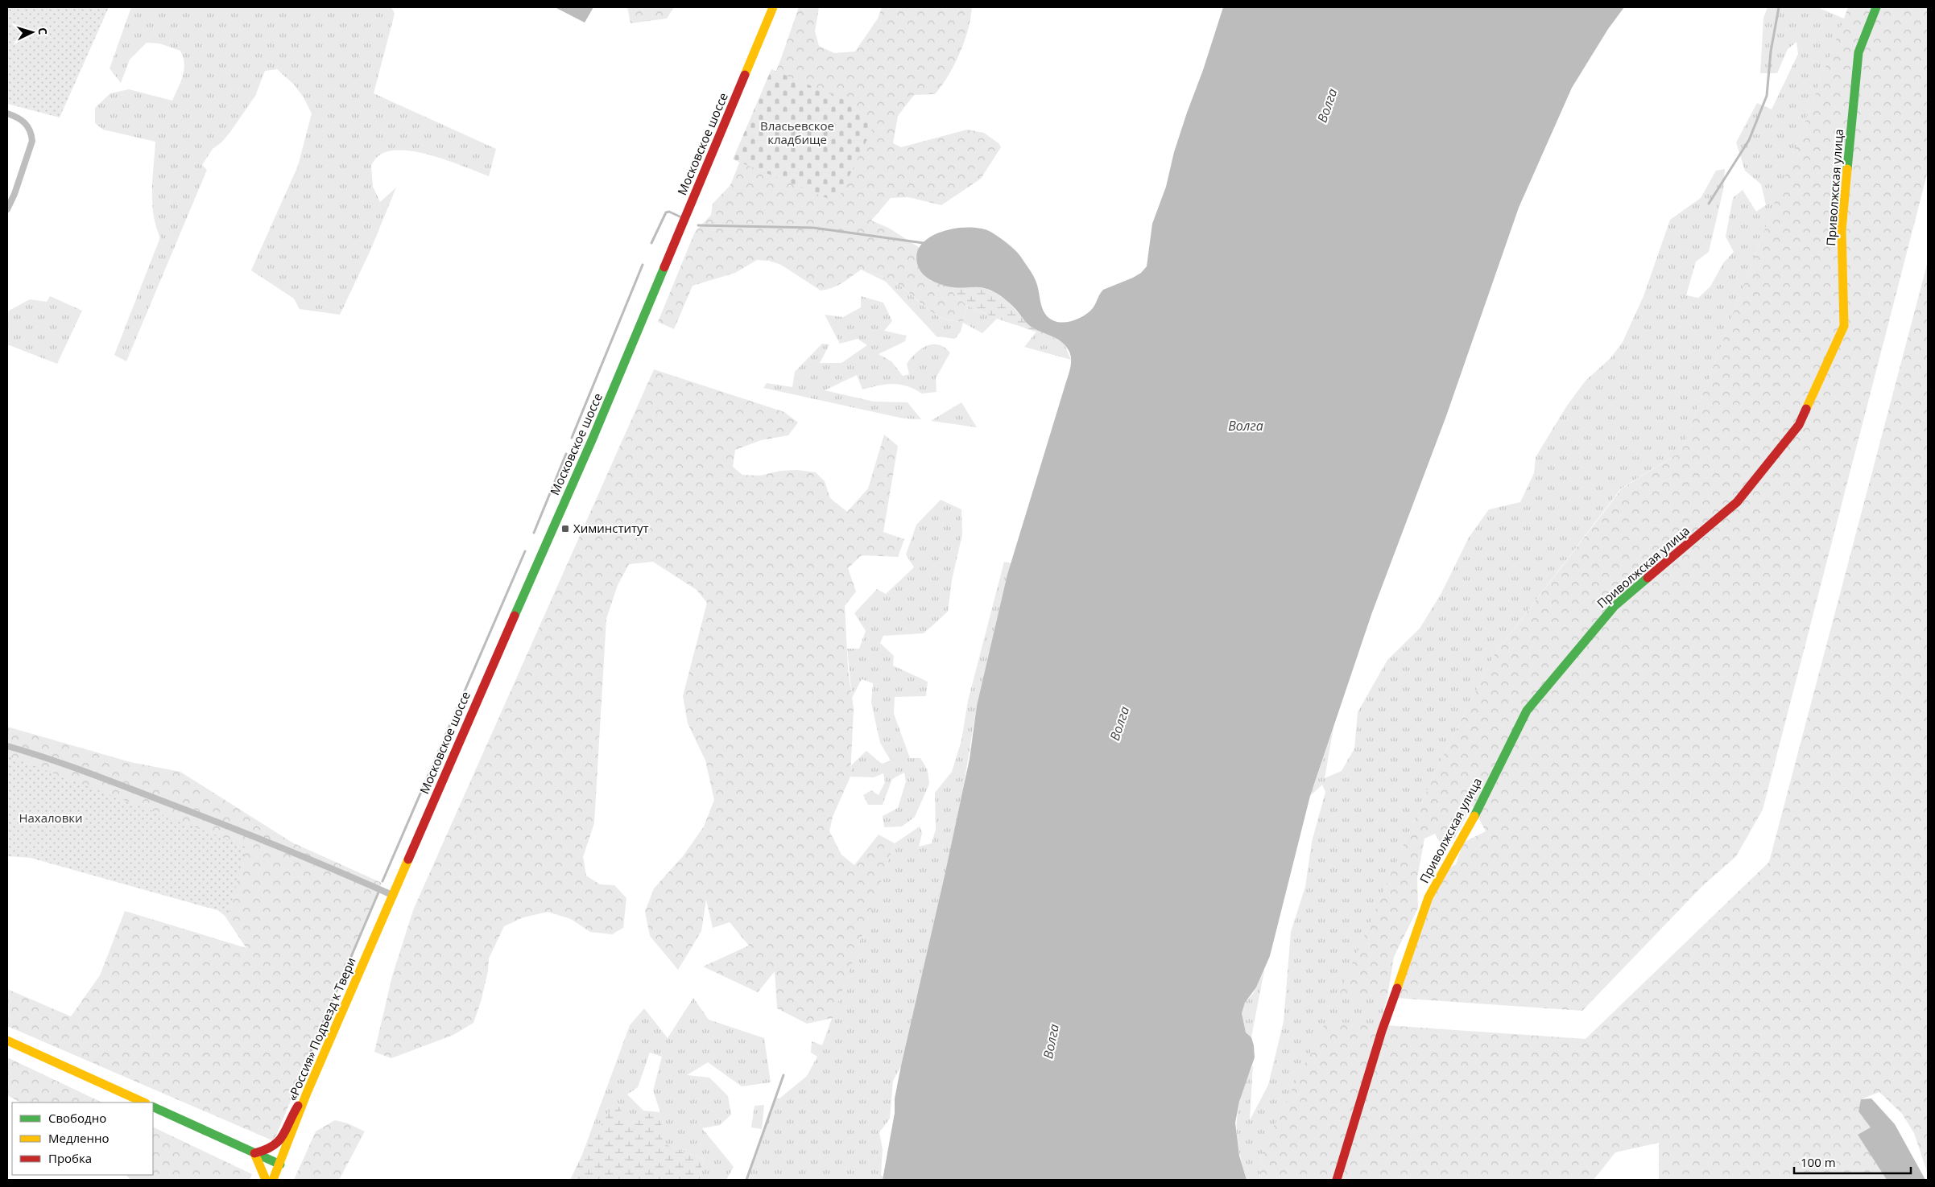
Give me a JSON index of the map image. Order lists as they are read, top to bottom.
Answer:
{
  "streets": {
    "street": ["Московское шоссе", "Приволжская улица", "«Россия» Подъезд к Твери"]
  },
  "crossings": [
    ["Московское шоссе", "«Россия» Подъезд к Твери"]
  ],
  "water": ["Волга"],
  "parks": ["Власьевское кладбище", "Нахаловки"],
  "places": {
    "transit": ["Химинститут"]
  },
  "legend": ["Свободно", "Медленно", "Пробка"],
  "scale_bar": "100 m",
  "north": "right"
}
